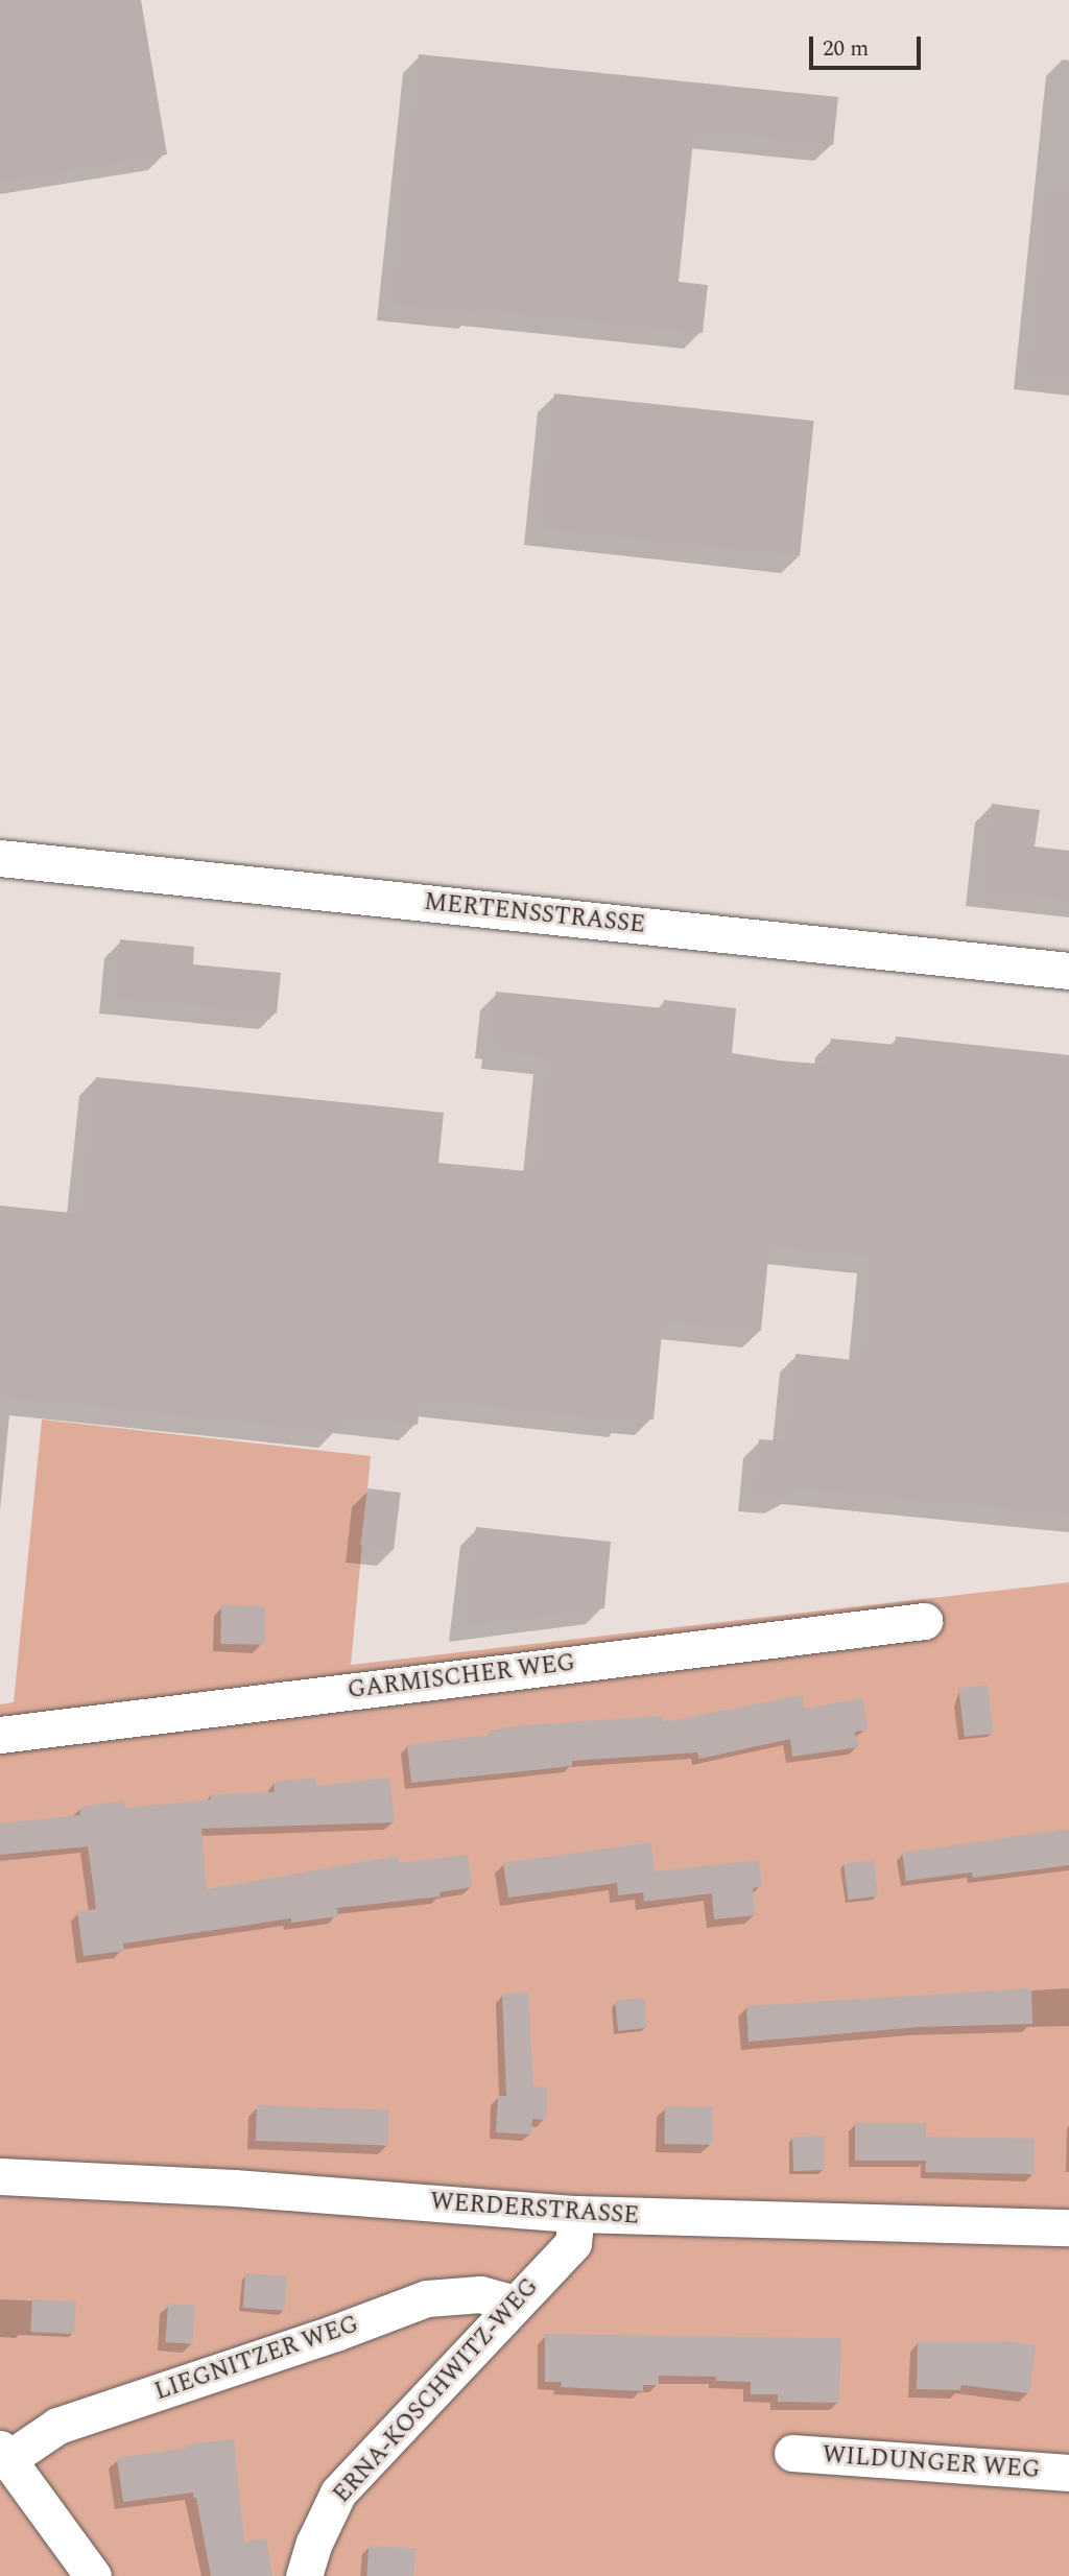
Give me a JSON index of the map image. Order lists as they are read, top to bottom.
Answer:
{
  "streets": {
    "street": [
      "MERTENSSTRASSE",
      "GARMISCHER WEG",
      "WERDERSTRASSE",
      "LIEGNITZER WEG",
      "ERNA-KOSCHWITZ-WEG",
      "WILDUNGER WEG"
    ]
  },
  "crossings": [
    ["WERDERSTRASSE", "ERNA-KOSCHWITZ-WEG"],
    ["LIEGNITZER WEG", "ERNA-KOSCHWITZ-WEG"]
  ],
  "scale_bar": "20 m"
}
